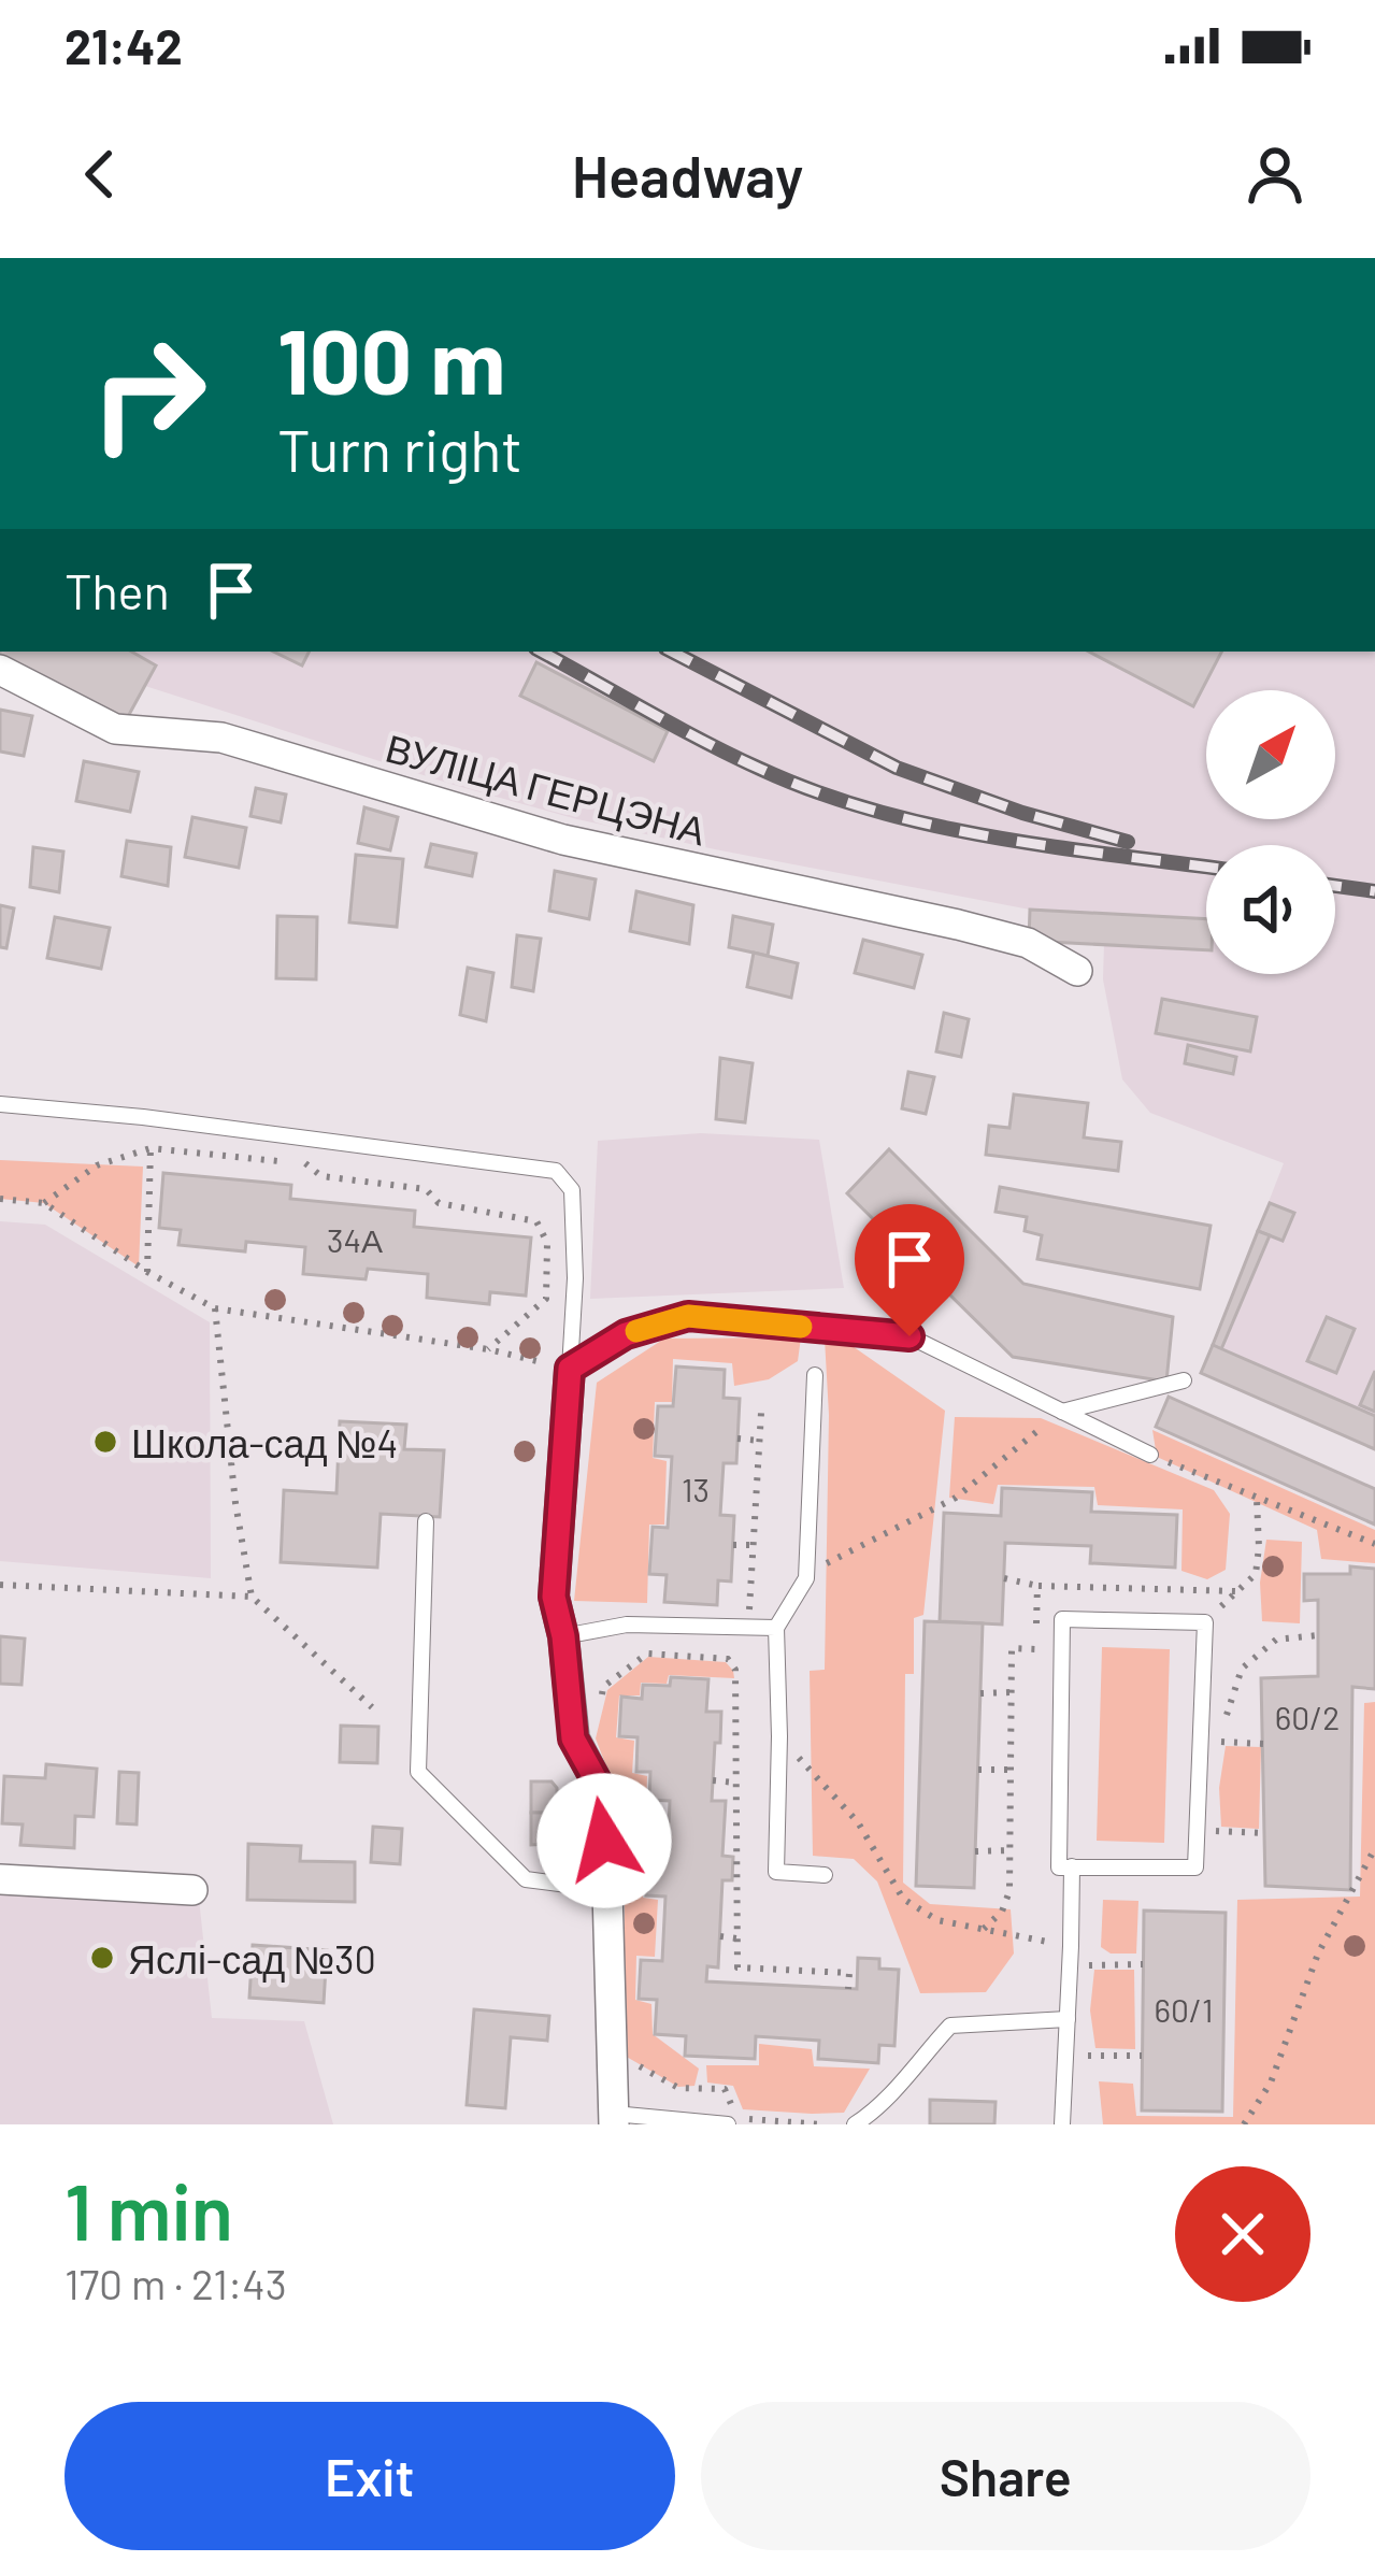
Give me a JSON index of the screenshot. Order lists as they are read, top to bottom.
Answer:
{
  "streets": {
    "street": ["ВУЛІЦА ГЕРЦЭНА"]
  },
  "places": ["Школа-сад №4", "Яслі-сад №30"],
  "house_numbers": [
    "34А",
    "13",
    "60/2",
    "60/1"
  ],
  "north": "top right",
  "page": {
    "status": "21:42",
    "header": "Headway",
    "turn": ["100 m", "Turn right"],
    "then": "Then",
    "heading": ["1 min", "170 m · 21:43"],
    "buttons": ["Exit", "Share"]
  }
}
